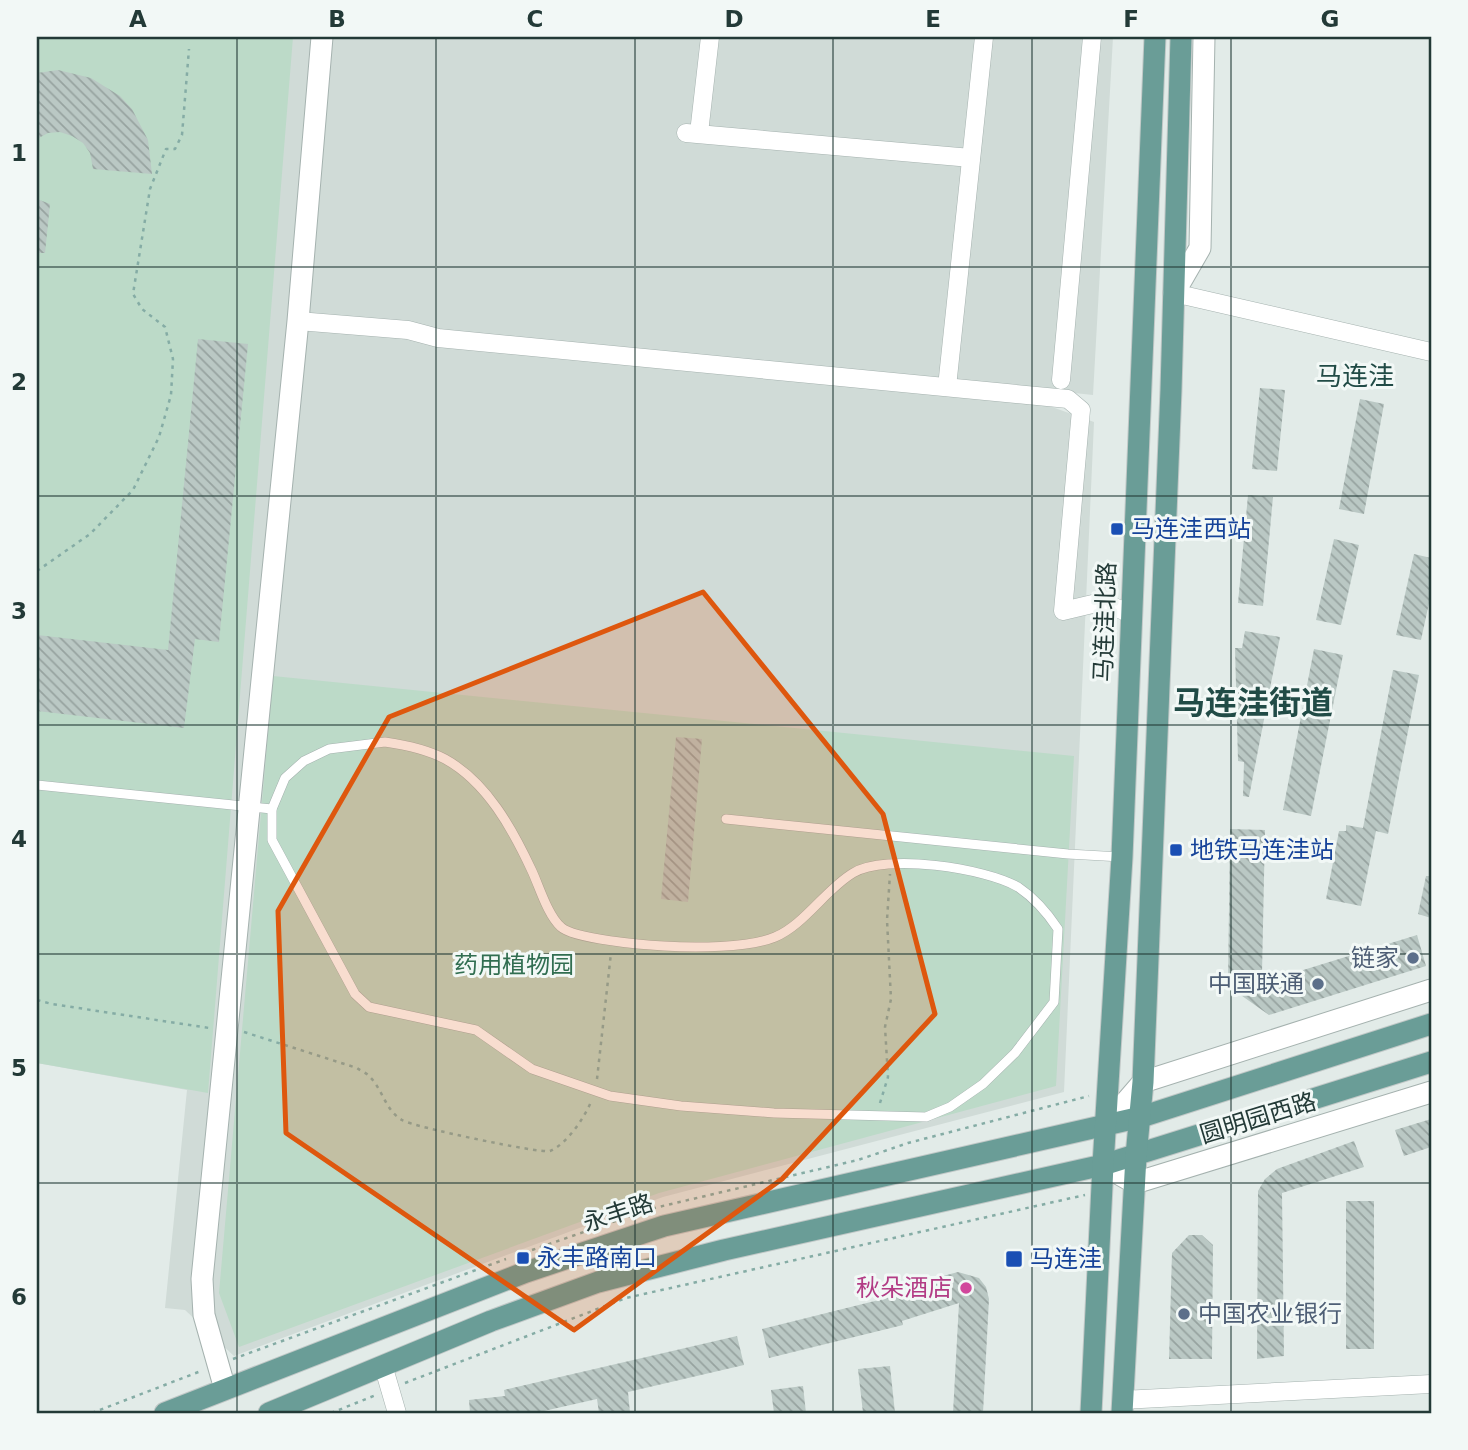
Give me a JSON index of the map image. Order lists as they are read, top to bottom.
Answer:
{
  "streets": {
    "main road": ["马连洼北路", "圆明园西路", "永丰路"]
  },
  "crossings": [
    ["马连洼北路", "圆明园西路"],
    ["马连洼北路", "永丰路"],
    ["圆明园西路", "永丰路"]
  ],
  "districts": ["马连洼", "马连洼街道"],
  "parks": ["药用植物园"],
  "places": {
    "transit": [
      "马连洼西站",
      "地铁马连洼站",
      "永丰路南口",
      "马连洼"
    ],
    "other": [
      "链家",
      "中国联通",
      "秋朵酒店",
      "中国农业银行"
    ]
  },
  "grid": {
    "columns": [
      "A",
      "B",
      "C",
      "D",
      "E",
      "F",
      "G"
    ],
    "rows": [
      "1",
      "2",
      "3",
      "4",
      "5",
      "6"
    ]
  }
}
